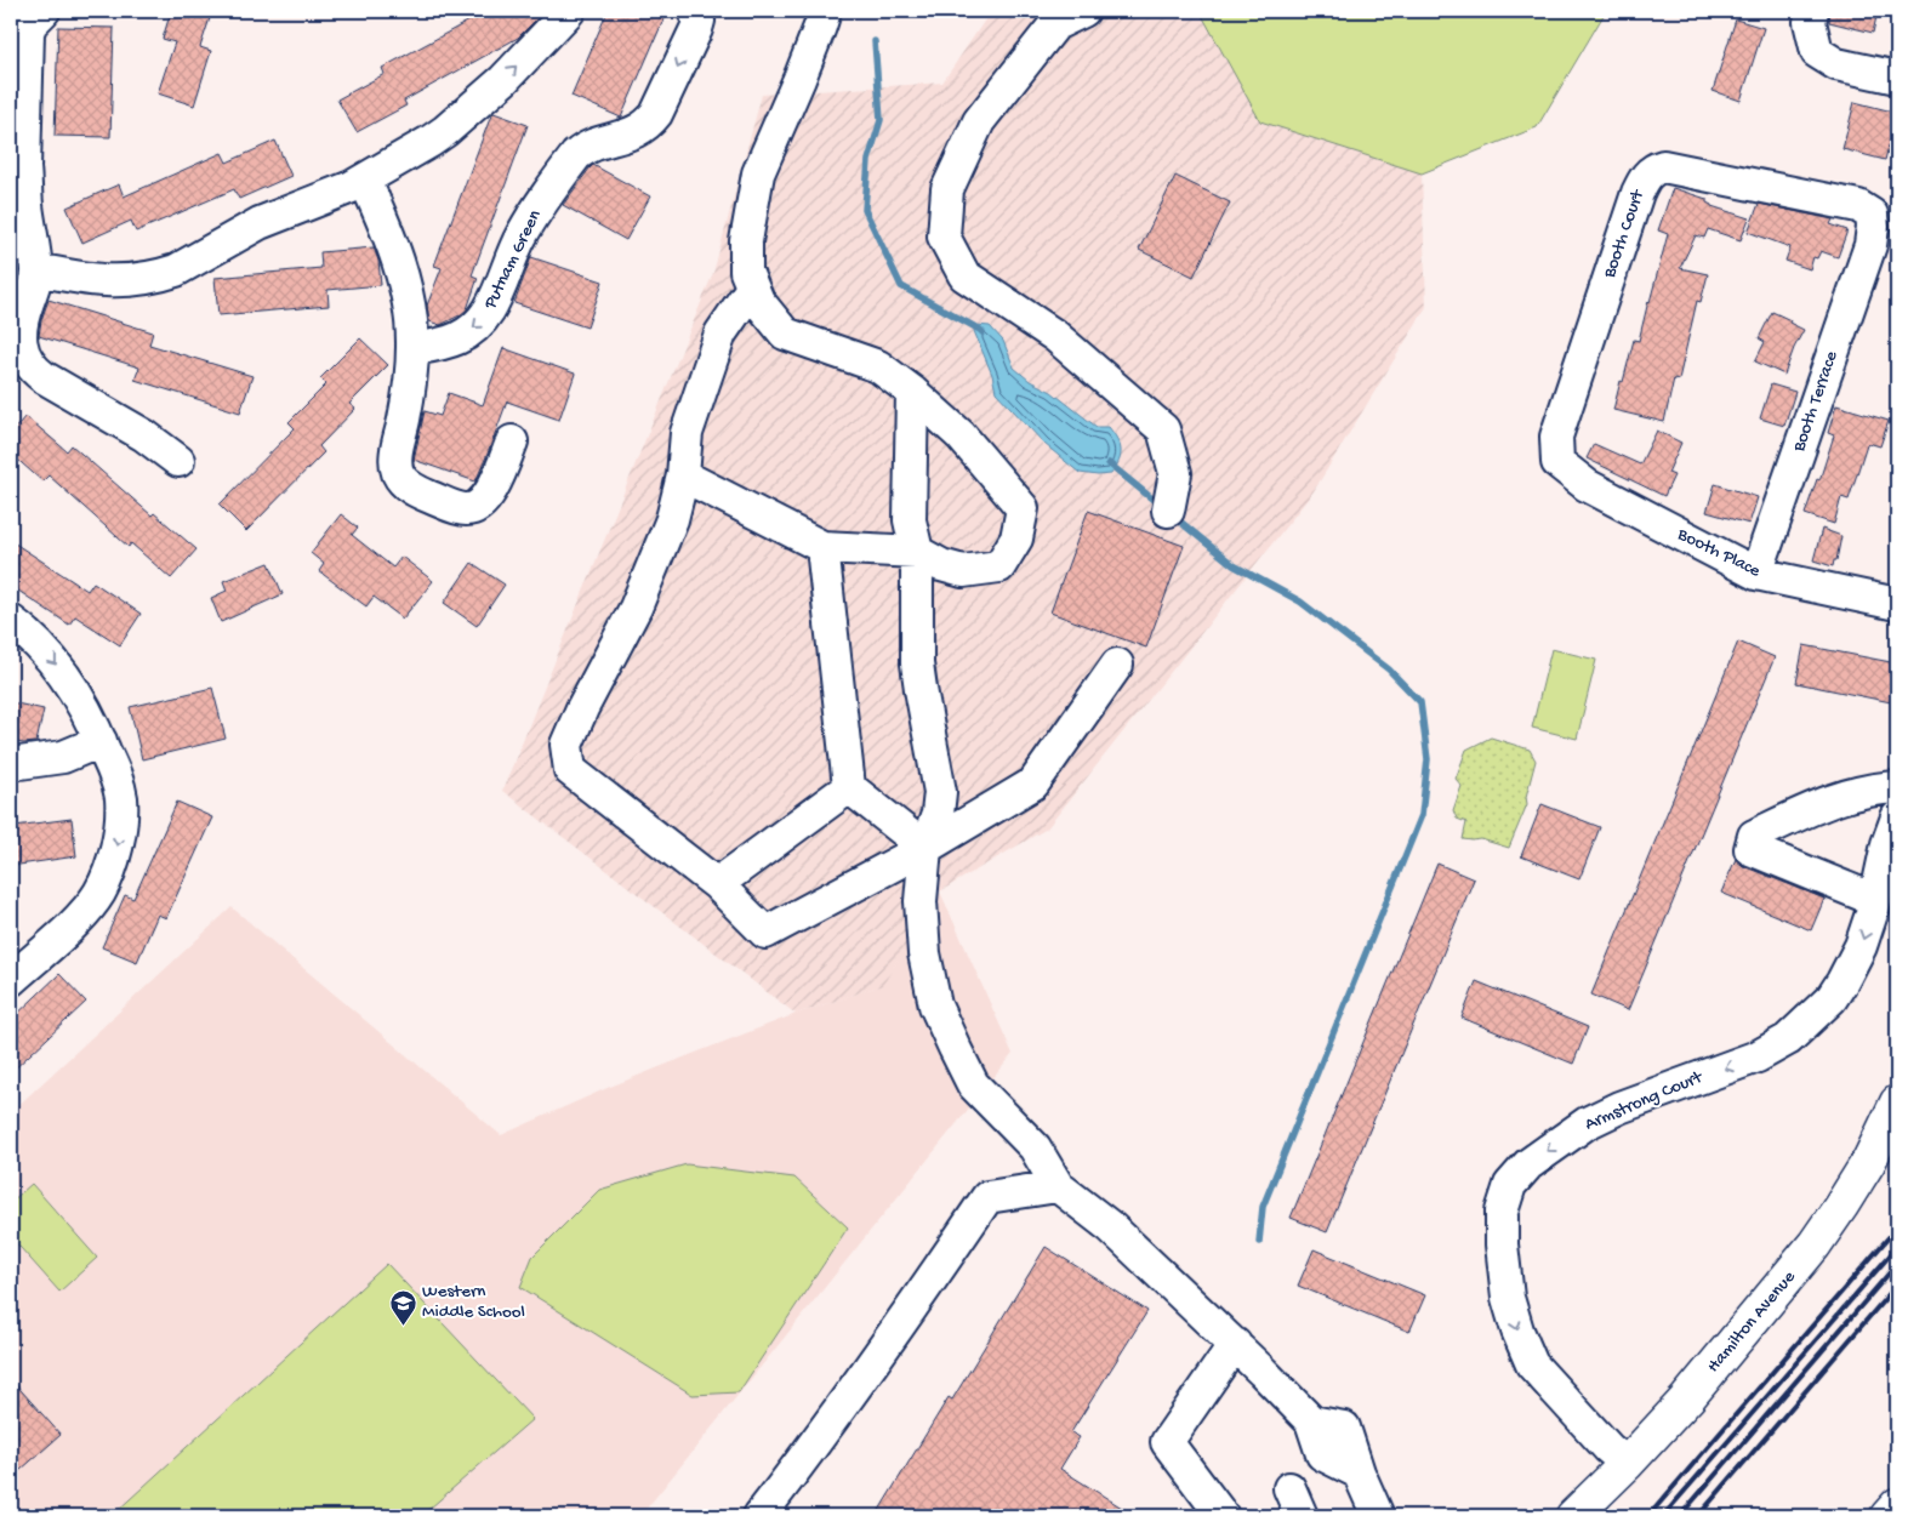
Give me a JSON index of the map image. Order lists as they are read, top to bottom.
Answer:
{
  "streets": {
    "main road": ["Hamilton Avenue"],
    "street": [
      "Booth Court",
      "Putnam Green",
      "Booth Terrace",
      "Booth Place",
      "Armstrong Court"
    ]
  },
  "crossings": [
    ["Booth Court", "Booth Terrace"],
    ["Booth Court", "Booth Place"],
    ["Booth Terrace", "Booth Place"],
    ["Armstrong Court", "Hamilton Avenue"]
  ],
  "places": {
    "school or university": ["Western Middle School"]
  }
}
